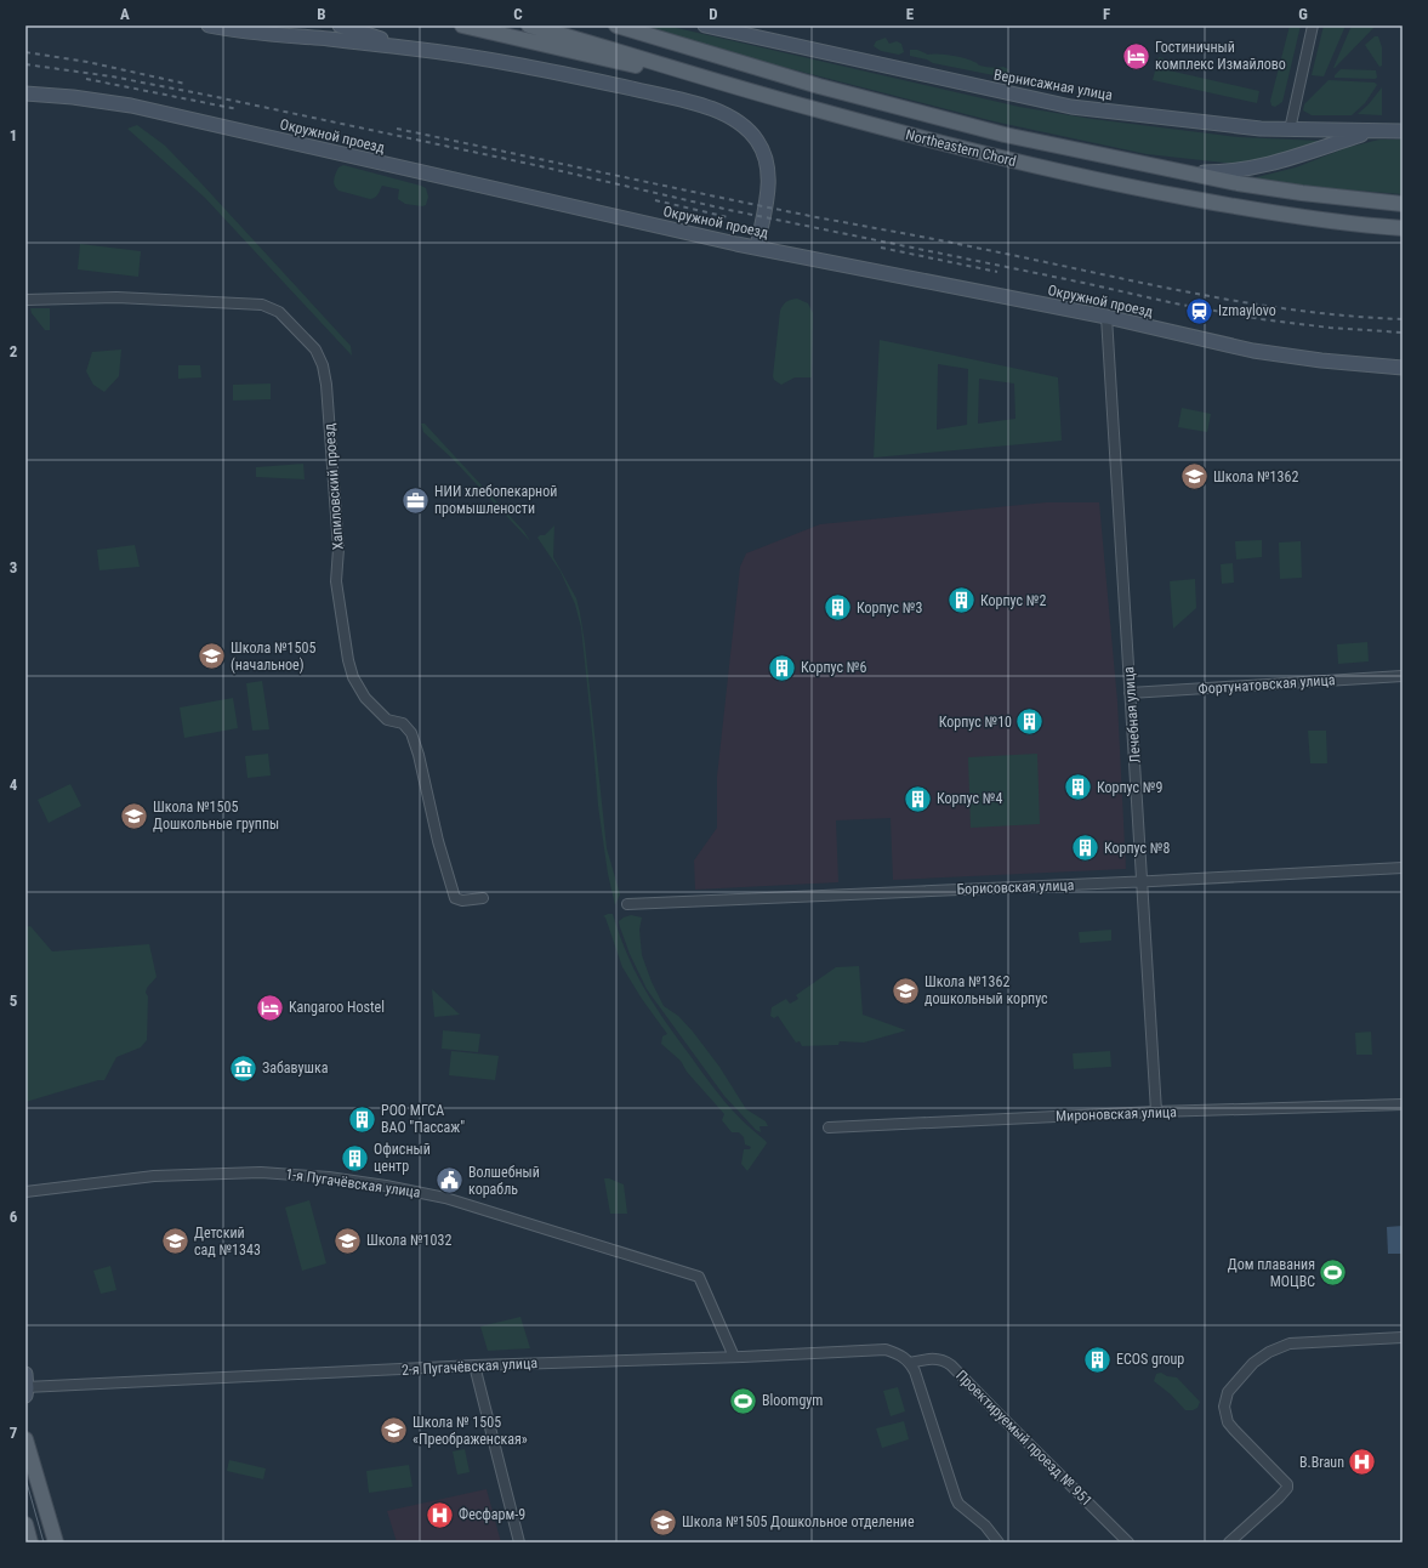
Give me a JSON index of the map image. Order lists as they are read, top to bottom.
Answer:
{
  "streets": {
    "main road": ["Northeastern Chord"],
    "street": [
      "Вернисажная улица",
      "Окружной проезд",
      "Хапиловский проезд",
      "Фортунатовская улица",
      "Лечебная улица",
      "Борисовская улица",
      "Мироновская улица",
      "1-я Пугачёвская улица",
      "2-я Пугачёвская улица",
      "Проектируемый проезд № 951"
    ]
  },
  "crossings": [
    ["Окружной проезд", "Лечебная улица"],
    ["Фортунатовская улица", "Лечебная улица"],
    ["Лечебная улица", "Борисовская улица"],
    ["Лечебная улица", "Мироновская улица"],
    ["1-я Пугачёвская улица", "2-я Пугачёвская улица"],
    ["2-я Пугачёвская улица", "Проектируемый проезд № 951"]
  ],
  "places": {
    "hotel": ["Гостиничный комплекс Измайлово", "Kangaroo Hostel"],
    "station": ["Izmaylovo"],
    "school or university": [
      "Школа №1362",
      "Школа №1505 (начальное)",
      "Школа №1505 Дошкольные группы",
      "Школа №1362 дошкольный корпус",
      "Школа №1032",
      "Детский сад №1343",
      "Школа № 1505 «Преображенская»",
      "Школа №1505 Дошкольное отделение"
    ],
    "office": ["НИИ хлебопекарной промышлености"],
    "building": [
      "Корпус №2",
      "Корпус №3",
      "Корпус №6",
      "Корпус №10",
      "Корпус №9",
      "Корпус №4",
      "Корпус №8",
      "РОО МГСА ВАО \"Пассаж\"",
      "Офисный центр",
      "ECOS group"
    ],
    "museum": ["Забавушка"],
    "public building": ["Волшебный корабль"],
    "sports": ["Дом плавания МОЦВС", "Bloomgym"],
    "hospital": ["B.Braun", "Фесфарм-9"]
  },
  "grid": {
    "columns": [
      "A",
      "B",
      "C",
      "D",
      "E",
      "F",
      "G"
    ],
    "rows": [
      "1",
      "2",
      "3",
      "4",
      "5",
      "6",
      "7"
    ]
  }
}
